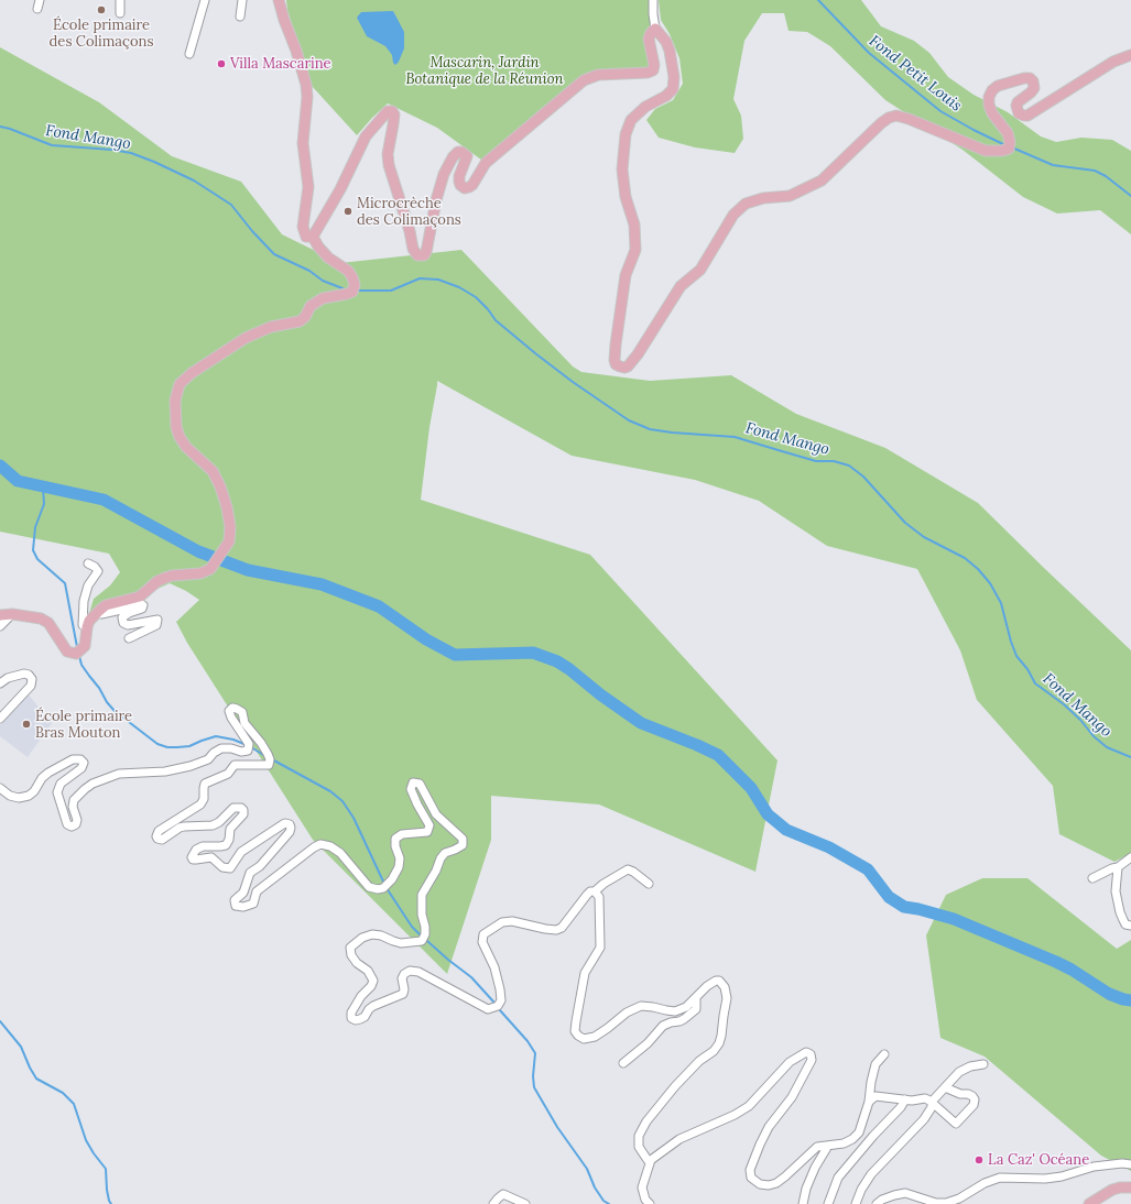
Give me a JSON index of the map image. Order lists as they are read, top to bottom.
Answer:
{
  "water": ["Fond Petit Louis", "Fond Mango"],
  "parks": ["Mascarin, Jardin Botanique de la Réunion"],
  "places": [
    "École primaire des Colimaçons",
    "Villa Mascarine",
    "Microcrèche des Colimaçons",
    "École primaire Bras Mouton",
    "La Caz' Océane"
  ]
}
